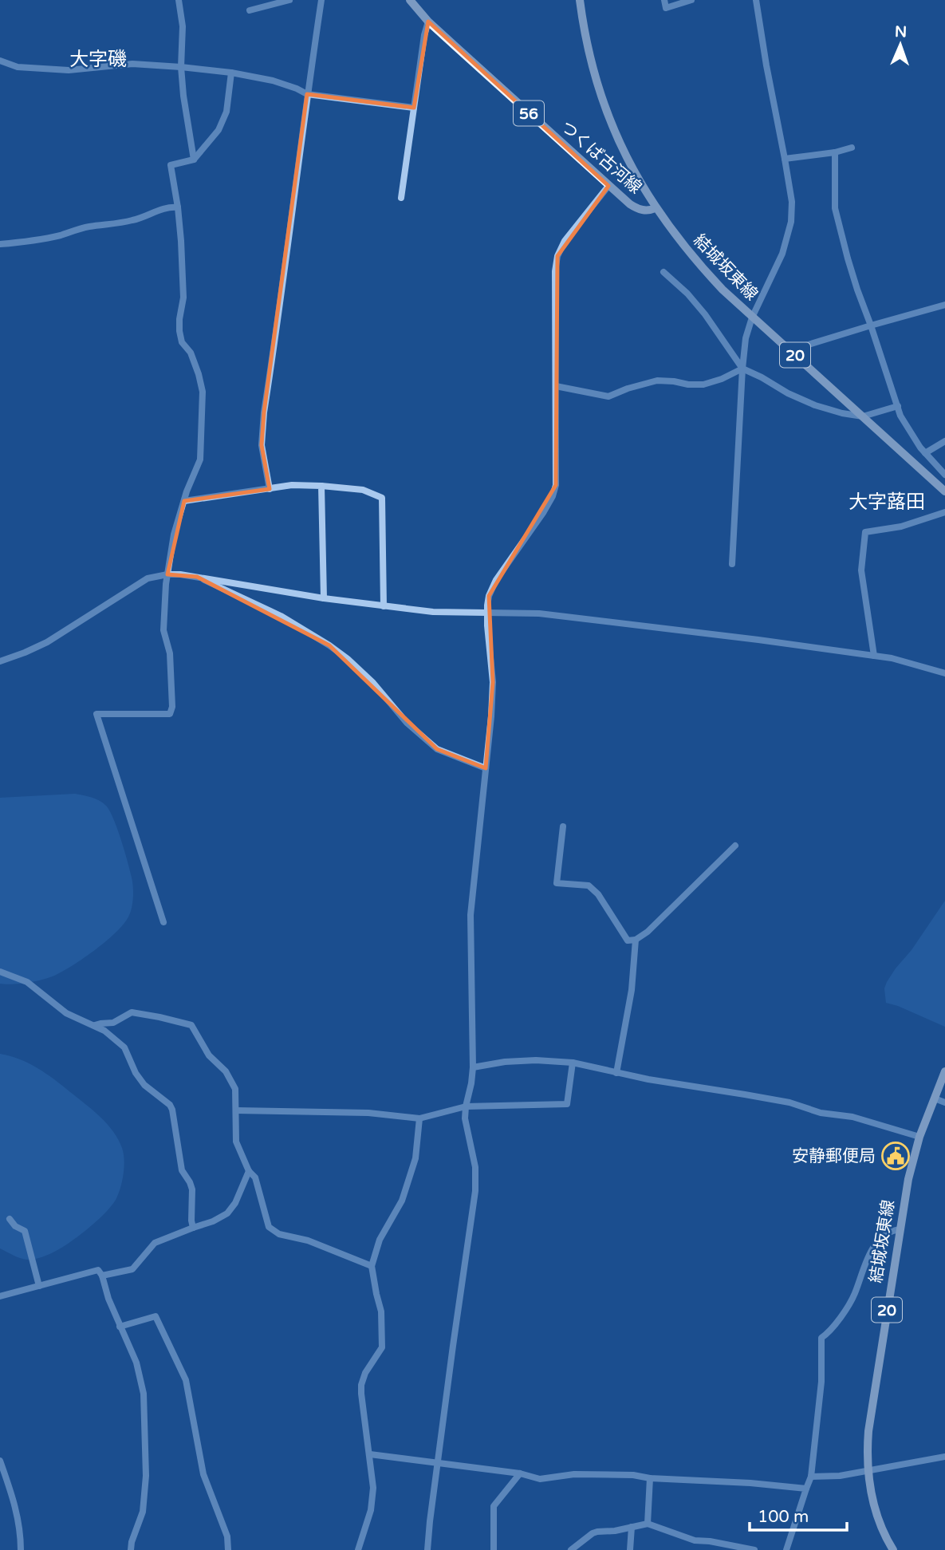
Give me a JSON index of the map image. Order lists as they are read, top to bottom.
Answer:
{
  "streets": {
    "main road": [
      "56",
      "つくば古河線",
      "結城坂東線",
      "20"
    ]
  },
  "crossings": [
    ["つくば古河線", "結城坂東線"]
  ],
  "districts": ["大字磯", "大字蕗田"],
  "places": {
    "public building": ["安静郵便局"]
  },
  "scale_bar": "100 m",
  "north": "top"
}
